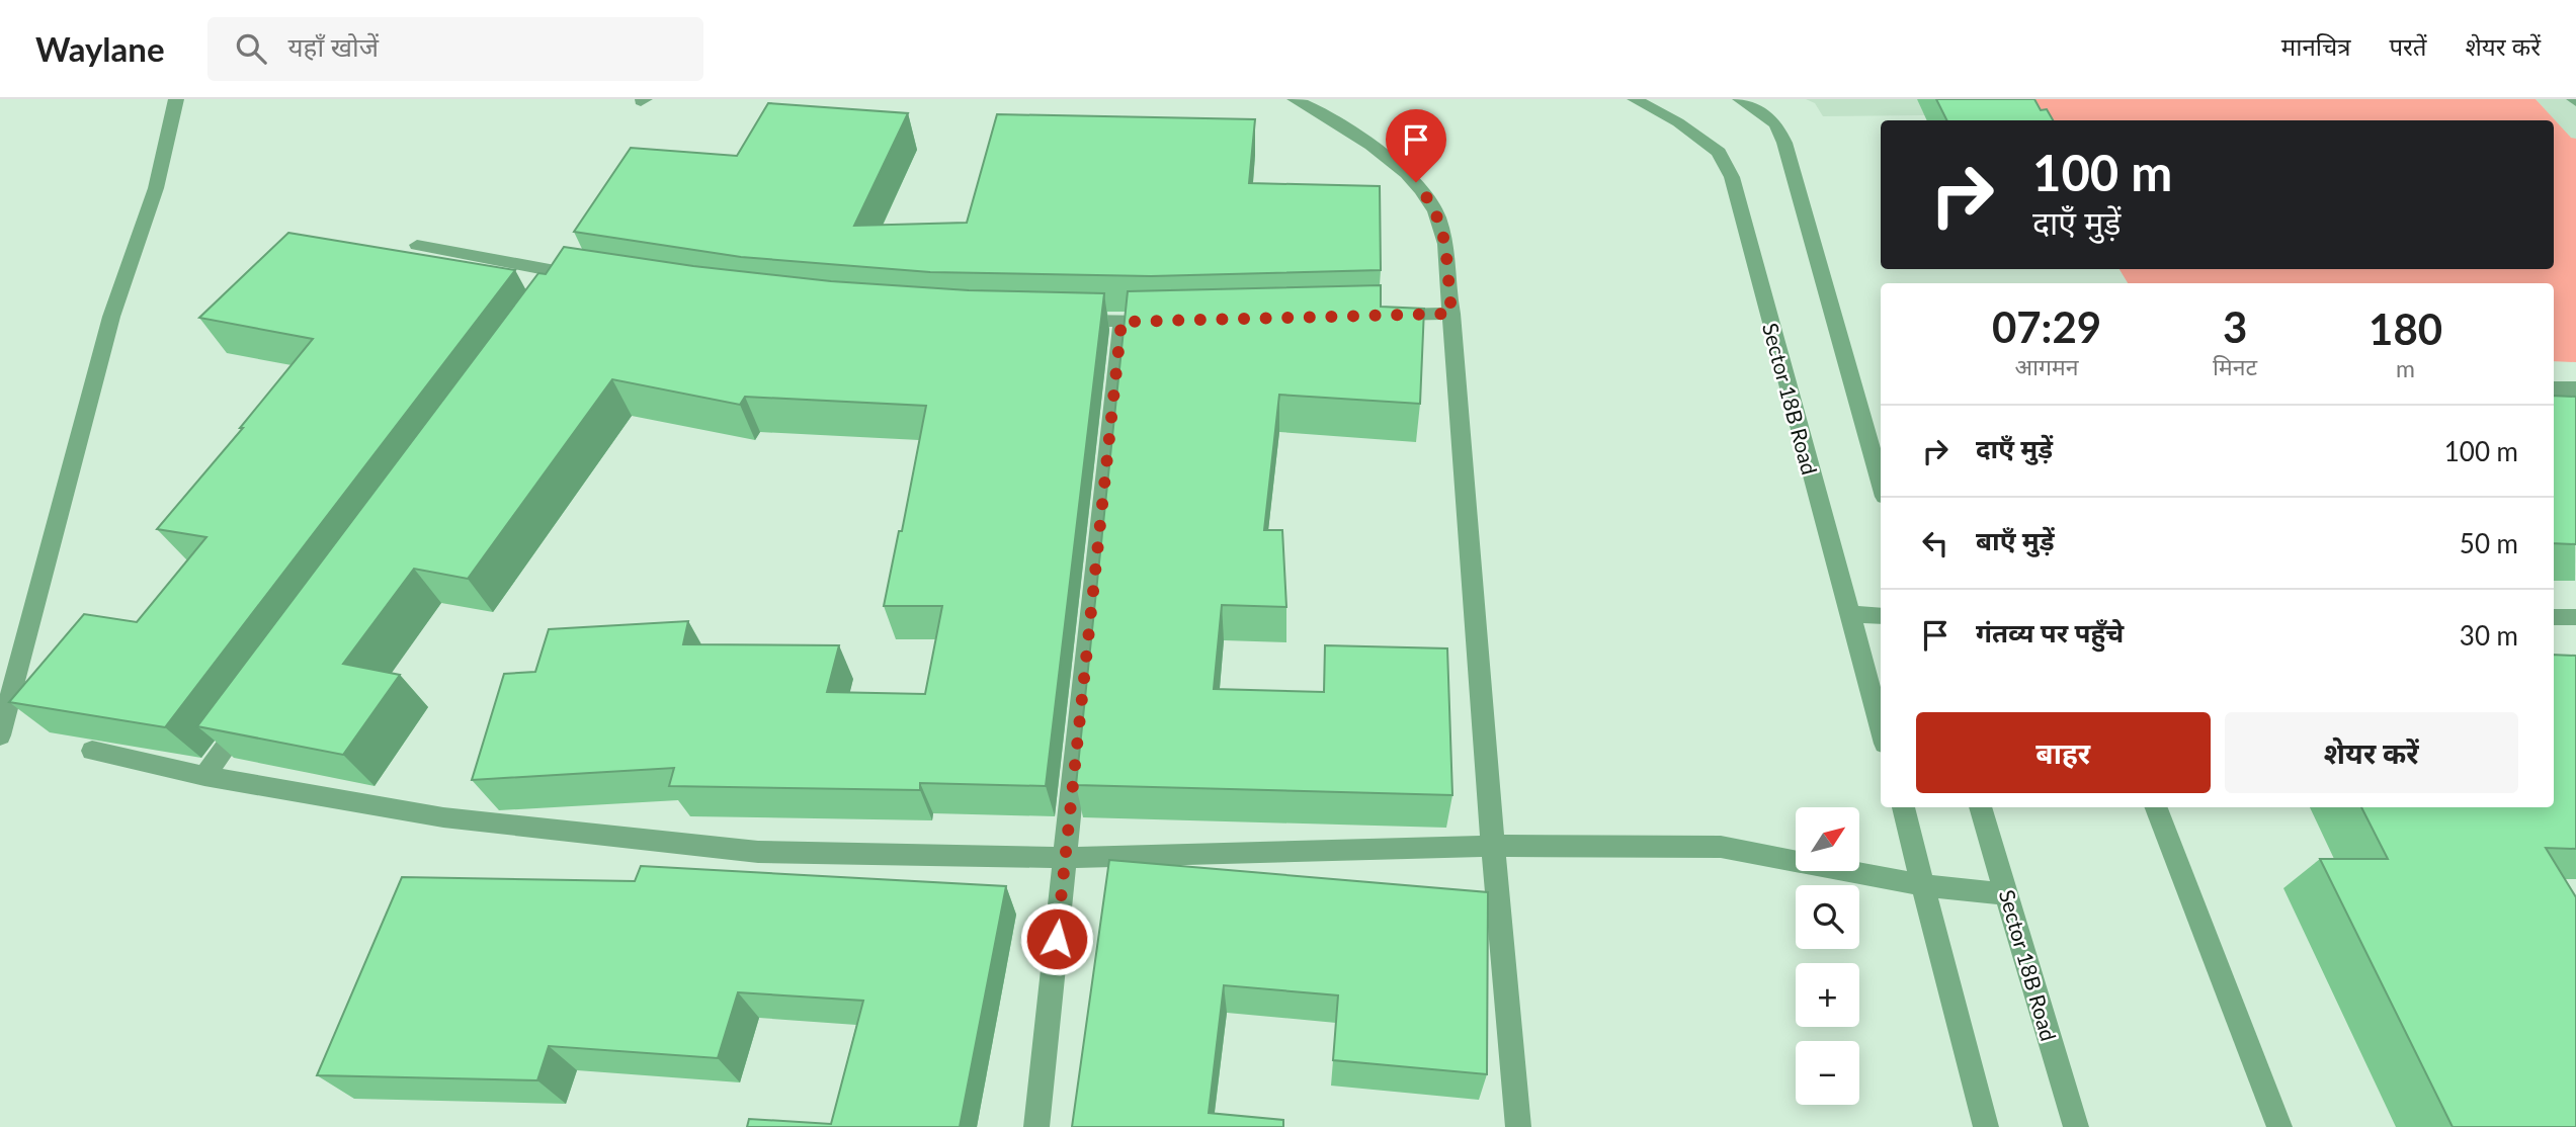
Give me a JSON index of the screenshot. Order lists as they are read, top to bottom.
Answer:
{
  "streets": {
    "street": ["Sector 18B Road"]
  },
  "north": "top right",
  "page": {
    "header": "Waylane",
    "search": "यहाँ खोजें",
    "nav": ["मानचित्र", "परतें", "शेयर करें"],
    "turn": ["100 m", "दाएँ मुड़ें"],
    "eta": [
      "07:29",
      "आगमन",
      "3",
      "मिनट",
      "180",
      "m"
    ],
    "list": [
      {
        "name": "दाएँ मुड़ें",
        "value": "100 m"
      },
      {
        "name": "बाएँ मुड़ें",
        "value": "50 m"
      },
      {
        "name": "गंतव्य पर पहुँचे",
        "value": "30 m"
      }
    ],
    "buttons": ["बाहर", "शेयर करें"],
    "map_buttons": ["+", "−"]
  }
}
